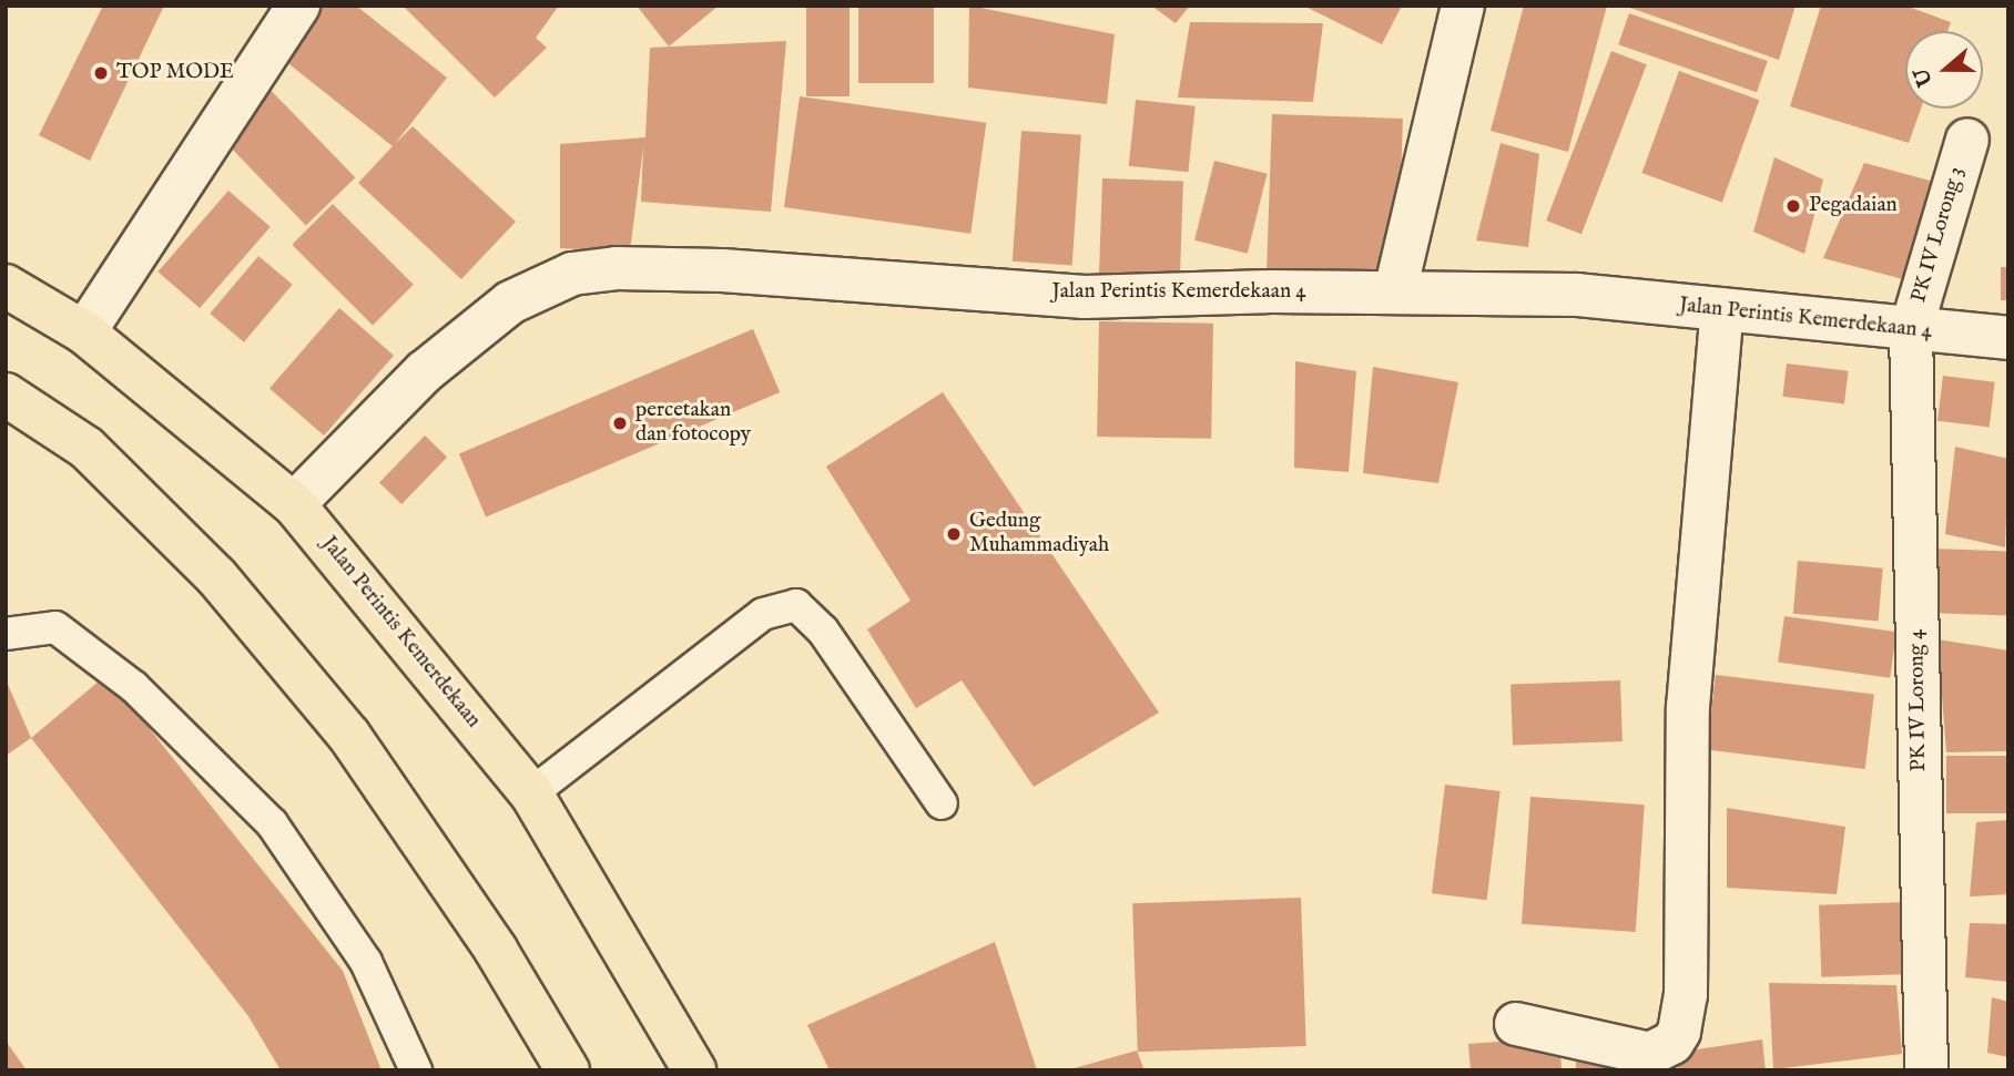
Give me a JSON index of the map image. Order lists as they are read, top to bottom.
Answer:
{
  "streets": {
    "highway": ["Jalan Perintis Kemerdekaan"],
    "street": ["PK IV Lorong 3", "Jalan Perintis Kemerdekaan 4", "PK IV Lorong 4"]
  },
  "crossings": [
    ["PK IV Lorong 3", "Jalan Perintis Kemerdekaan 4"],
    ["PK IV Lorong 3", "PK IV Lorong 4"],
    ["Jalan Perintis Kemerdekaan 4", "Jalan Perintis Kemerdekaan"],
    ["Jalan Perintis Kemerdekaan 4", "PK IV Lorong 4"]
  ],
  "places": [
    "TOP MODE",
    "Pegadaian",
    "percetakan dan fotocopy",
    "Gedung Muhammadiyah"
  ],
  "north": "left"
}
